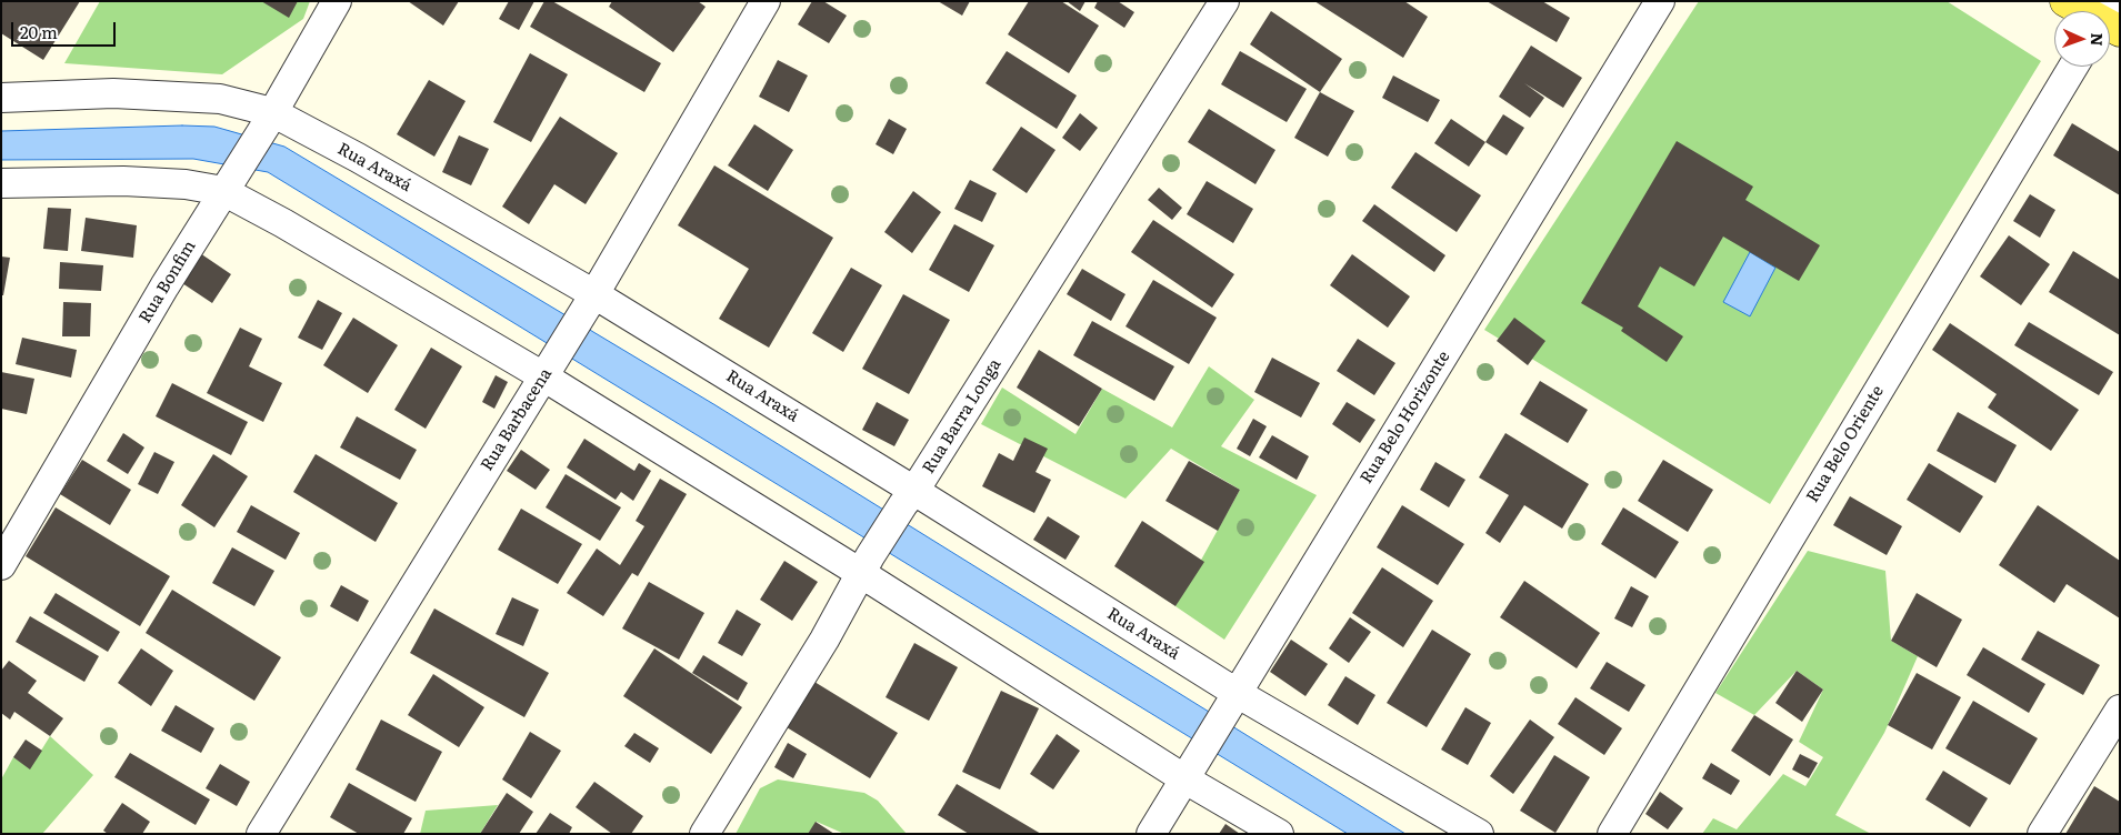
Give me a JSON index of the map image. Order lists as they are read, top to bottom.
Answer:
{
  "streets": {
    "street": [
      "Rua Araxá",
      "Rua Bonfim",
      "Rua Barra Longa",
      "Rua Belo Horizonte",
      "Rua Barbacena",
      "Rua Belo Oriente"
    ]
  },
  "crossings": [
    ["Rua Araxá", "Rua Bonfim"],
    ["Rua Araxá", "Rua Barra Longa"],
    ["Rua Araxá", "Rua Belo Horizonte"],
    ["Rua Araxá", "Rua Barbacena"]
  ],
  "scale_bar": "20 m",
  "north": "right"
}
